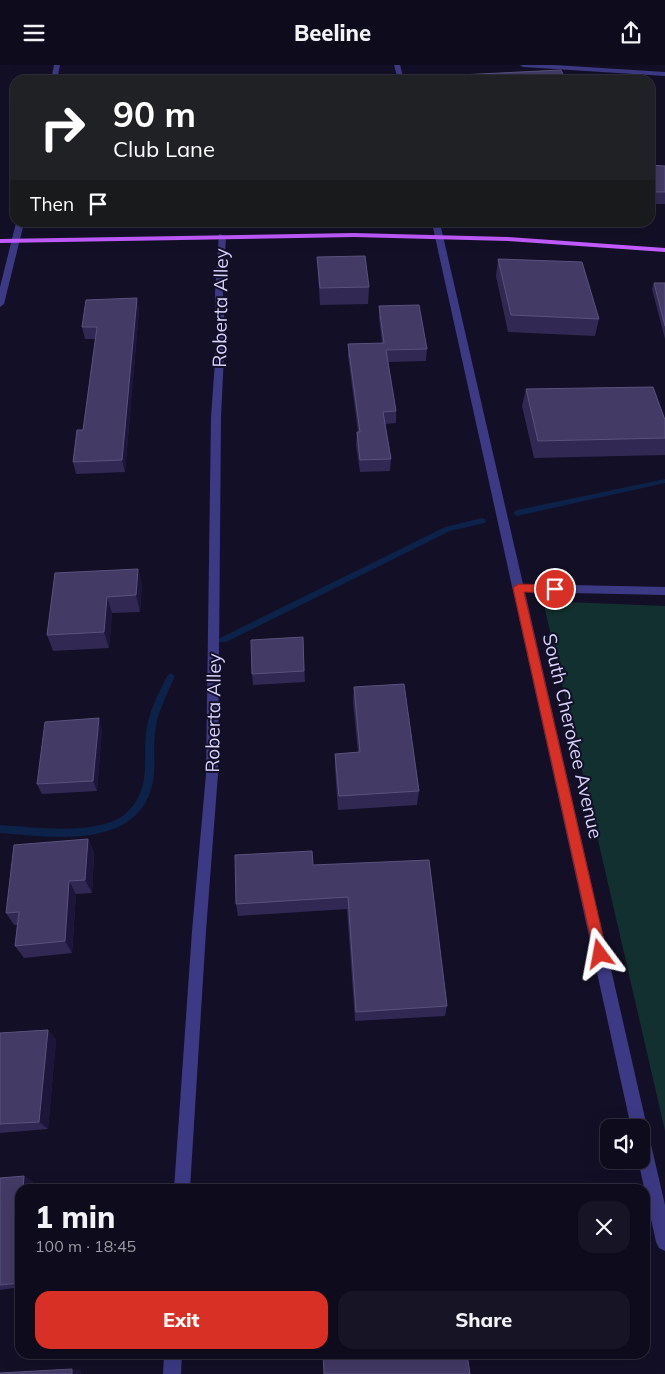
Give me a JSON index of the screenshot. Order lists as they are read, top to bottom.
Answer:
{
  "streets": {
    "street": ["Roberta Alley", "South Cherokee Avenue"]
  },
  "page": {
    "header": "Beeline",
    "turn": ["90 m", "Club Lane"],
    "then": "Then",
    "heading": ["1 min", "100 m · 18:45"],
    "buttons": ["Exit", "Share"]
  }
}
